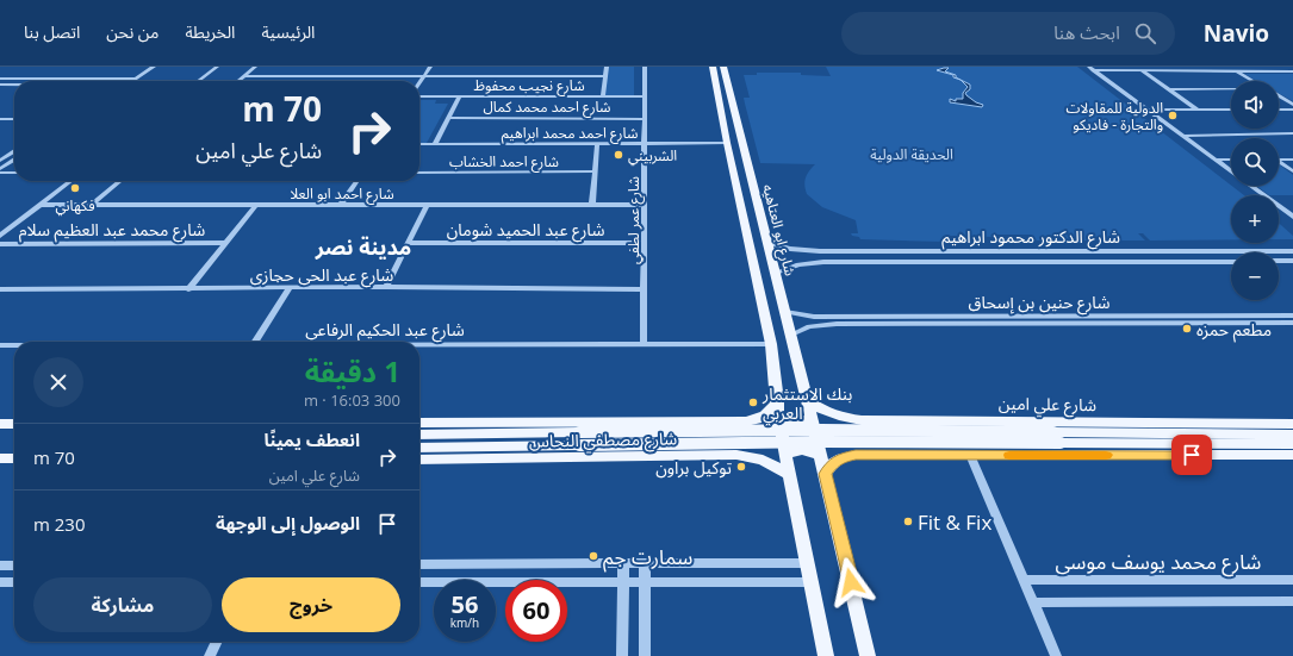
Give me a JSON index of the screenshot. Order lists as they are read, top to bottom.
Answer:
{
  "streets": {
    "main road": ["شارع ابو العتاهيه", "شارع علي امين", "شارع مصطفي النحاس"],
    "street": [
      "شارع نجيب محفوظ",
      "شارع احمد محمد كمال",
      "شارع احمد محمد ابراهيم",
      "شارع احمد الخشاب",
      "شارع احمد ابو العلا",
      "شارع عمر لطفي",
      "شارع محمد عبد العظيم سلام",
      "شارع عبد الحميد شومان",
      "شارع الدكتور محمود ابراهيم",
      "شارع عبد الحى حجازى",
      "شارع حنين بن إسحاق",
      "شارع عبد الحكيم الرفاعي",
      "شارع محمد يوسف موسى"
    ]
  },
  "crossings": [
    ["شارع نجيب محفوظ", "شارع عمر لطفي"],
    ["شارع احمد محمد كمال", "شارع عمر لطفي"],
    ["شارع احمد محمد ابراهيم", "شارع عمر لطفي"],
    ["شارع احمد محمد ابراهيم", "شارع ابو العتاهيه"],
    ["شارع احمد ابو العلا", "شارع عمر لطفي"],
    ["شارع عمر لطفي", "شارع عبد الحميد شومان"],
    ["شارع عمر لطفي", "شارع عبد الحى حجازى"],
    ["شارع عمر لطفي", "شارع عبد الحكيم الرفاعي"],
    ["شارع ابو العتاهيه", "شارع الدكتور محمود ابراهيم"],
    ["شارع ابو العتاهيه", "شارع حنين بن إسحاق"],
    ["شارع ابو العتاهيه", "شارع عبد الحكيم الرفاعي"],
    ["شارع ابو العتاهيه", "شارع علي امين"],
    ["شارع ابو العتاهيه", "شارع مصطفي النحاس"]
  ],
  "districts": ["مدينة نصر"],
  "parks": ["الحديقة الدولية"],
  "places": [
    "الدولية للمقاولات والتجارة - فاديكو",
    "الشربيني",
    "فكهاني",
    "مطعم حمزه",
    "بنك الاستثمار العربي",
    "توكيل براون",
    "Fit & Fix",
    "سمارت جم"
  ],
  "page": {
    "header": "Navio",
    "search": "ابحث هنا",
    "nav": [
      "الرئيسية",
      "الخريطة",
      "من نحن",
      "اتصل بنا"
    ],
    "map_buttons": ["+", "−"],
    "turn": ["70 m", "شارع علي امين"],
    "heading": ["1 دقيقة", "300 m · 16:03"],
    "list": [
      {
        "name": "انعطف يمينًا",
        "note": "شارع علي امين",
        "value": "70 m"
      },
      {
        "name": "الوصول إلى الوجهة",
        "value": "230 m"
      }
    ],
    "buttons": ["خروج", "مشاركة"],
    "speed": "56 km/h",
    "limit": "60"
  }
}
